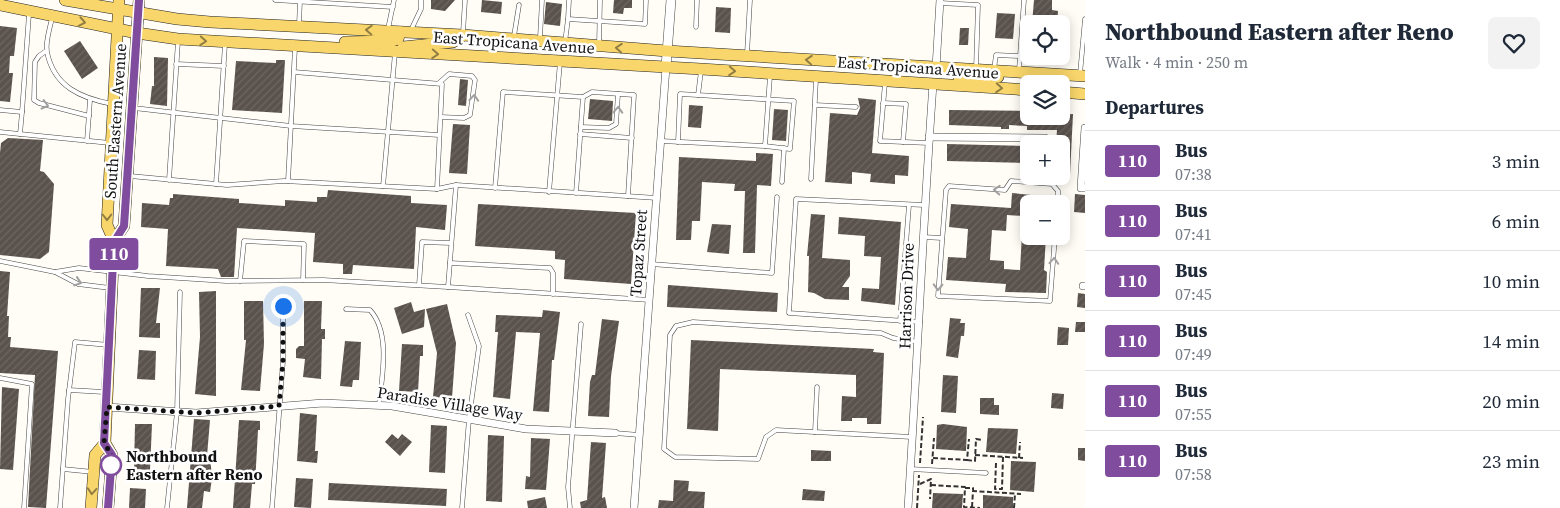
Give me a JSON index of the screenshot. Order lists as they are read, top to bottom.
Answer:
{
  "streets": {
    "main road": ["East Tropicana Avenue", "South Eastern Avenue"],
    "street": ["Topaz Street", "Harrison Drive", "Paradise Village Way"]
  },
  "crossings": [
    ["East Tropicana Avenue", "South Eastern Avenue"],
    ["East Tropicana Avenue", "Topaz Street"],
    ["East Tropicana Avenue", "Harrison Drive"],
    ["South Eastern Avenue", "Paradise Village Way"],
    ["Topaz Street", "Paradise Village Way"]
  ],
  "places": ["Northbound Eastern after Reno"],
  "lines": ["bus line 110"],
  "page": {
    "on_map": "110",
    "heading": [
      ["Northbound Eastern after Reno", "Walk · 4 min · 250 m"],
      "Departures"
    ],
    "map_buttons": ["+", "−"],
    "list": [
      {
        "mark": "110",
        "name": "Bus",
        "note": "07:38",
        "value": "3 min"
      },
      {
        "mark": "110",
        "name": "Bus",
        "note": "07:41",
        "value": "6 min"
      },
      {
        "mark": "110",
        "name": "Bus",
        "note": "07:45",
        "value": "10 min"
      },
      {
        "mark": "110",
        "name": "Bus",
        "note": "07:49",
        "value": "14 min"
      },
      {
        "mark": "110",
        "name": "Bus",
        "note": "07:55",
        "value": "20 min"
      },
      {
        "mark": "110",
        "name": "Bus",
        "note": "07:58",
        "value": "23 min"
      }
    ]
  }
}
